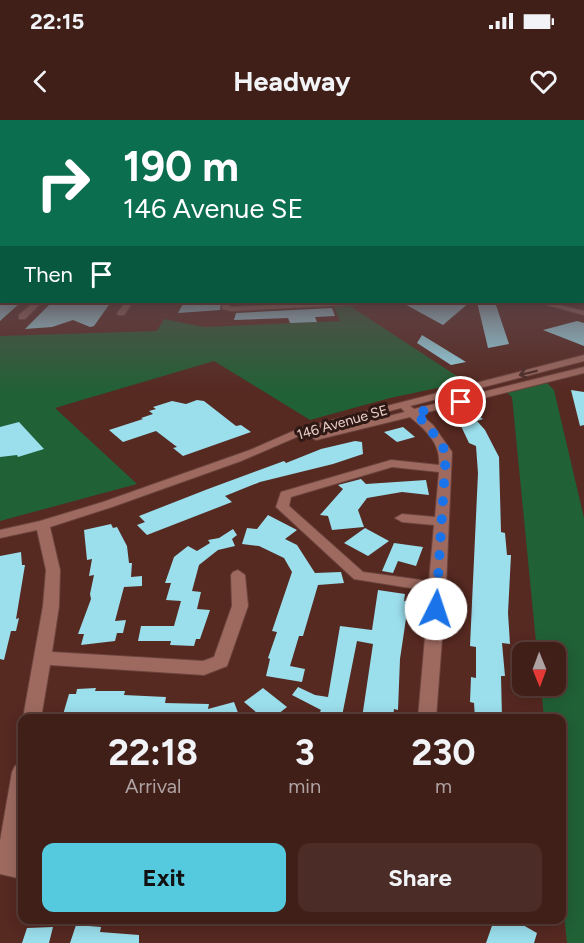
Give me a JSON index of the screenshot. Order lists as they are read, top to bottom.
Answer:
{
  "streets": {
    "street": ["146 Avenue SE"]
  },
  "north": "bottom",
  "page": {
    "status": "22:15",
    "header": "Headway",
    "turn": ["190 m", "146 Avenue SE"],
    "then": "Then",
    "eta": [
      "22:18",
      "Arrival",
      "3",
      "min",
      "230",
      "m"
    ],
    "buttons": ["Exit", "Share"]
  }
}
